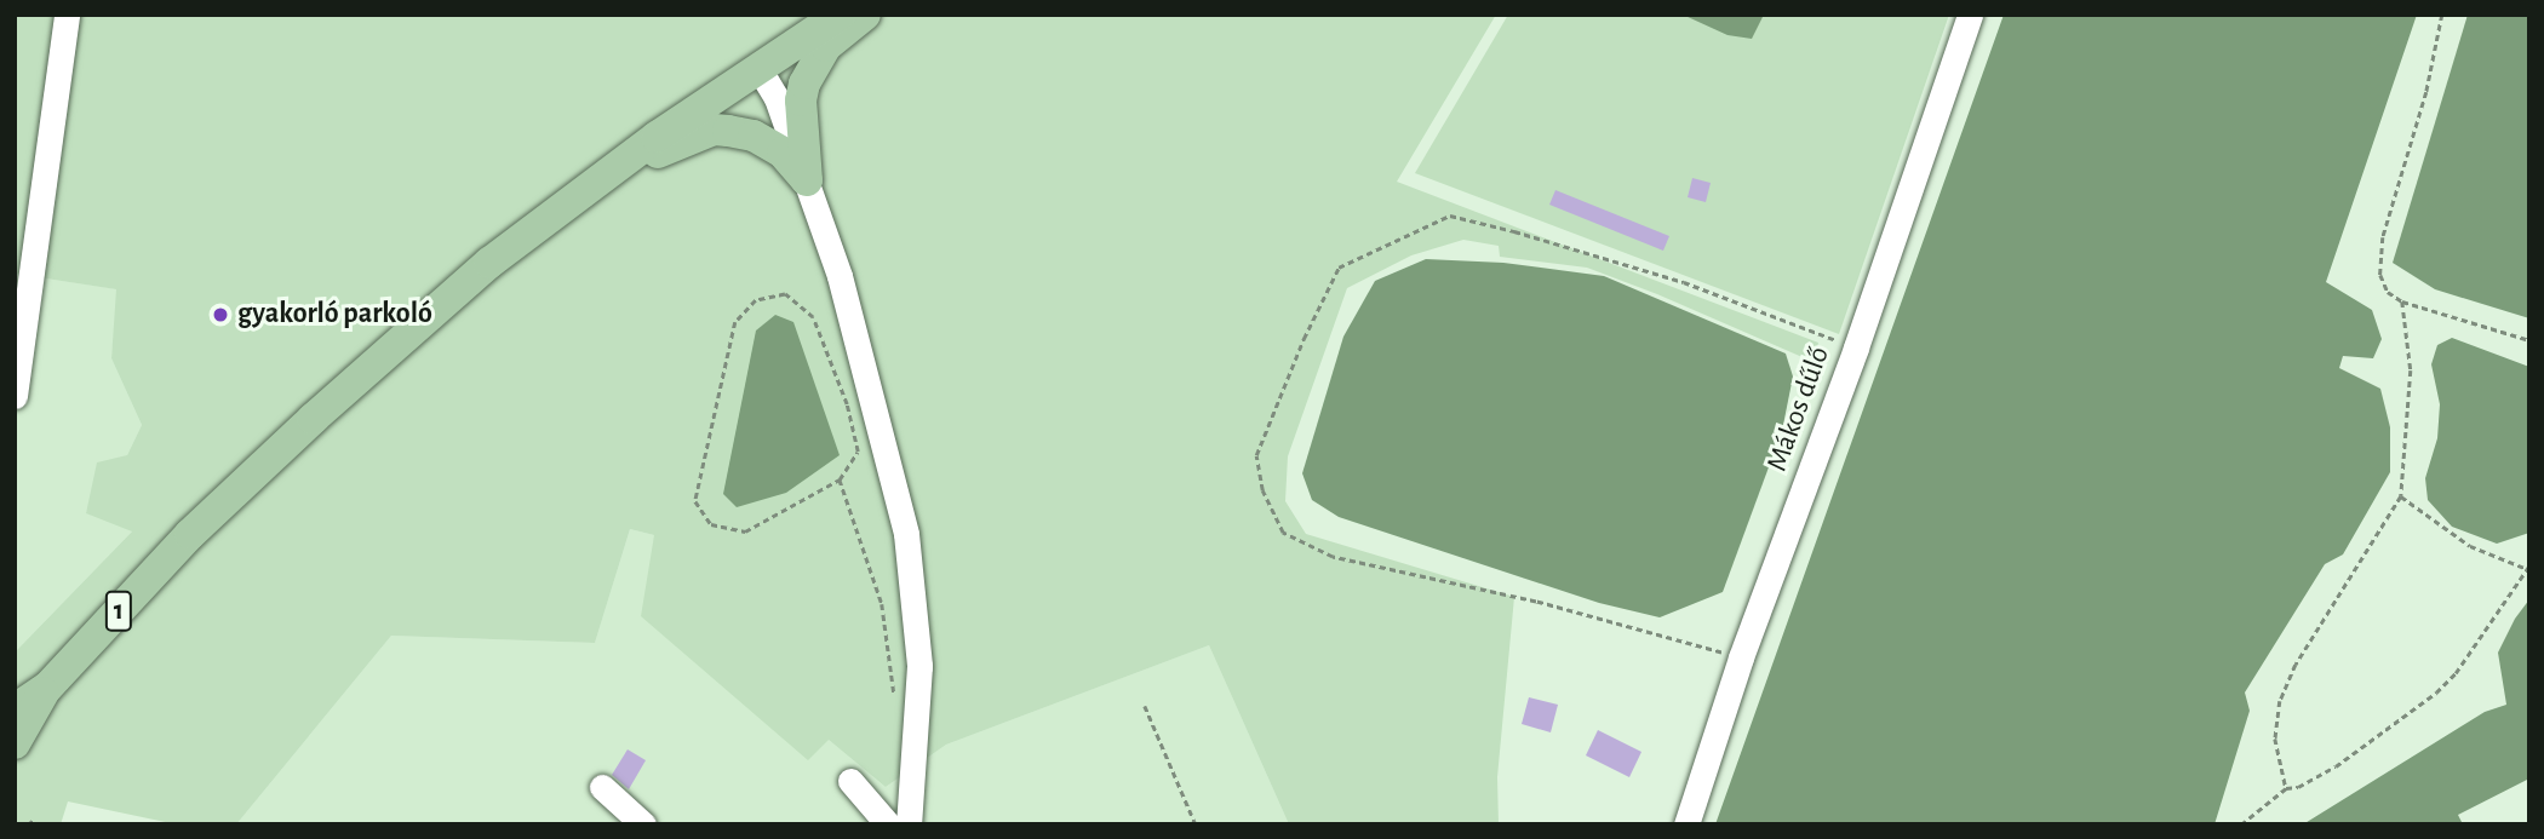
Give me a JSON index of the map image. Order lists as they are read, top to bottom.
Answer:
{
  "streets": {
    "main road": ["1"],
    "street": ["Mákos dűlő"]
  },
  "places": ["gyakorló parkoló"]
}
